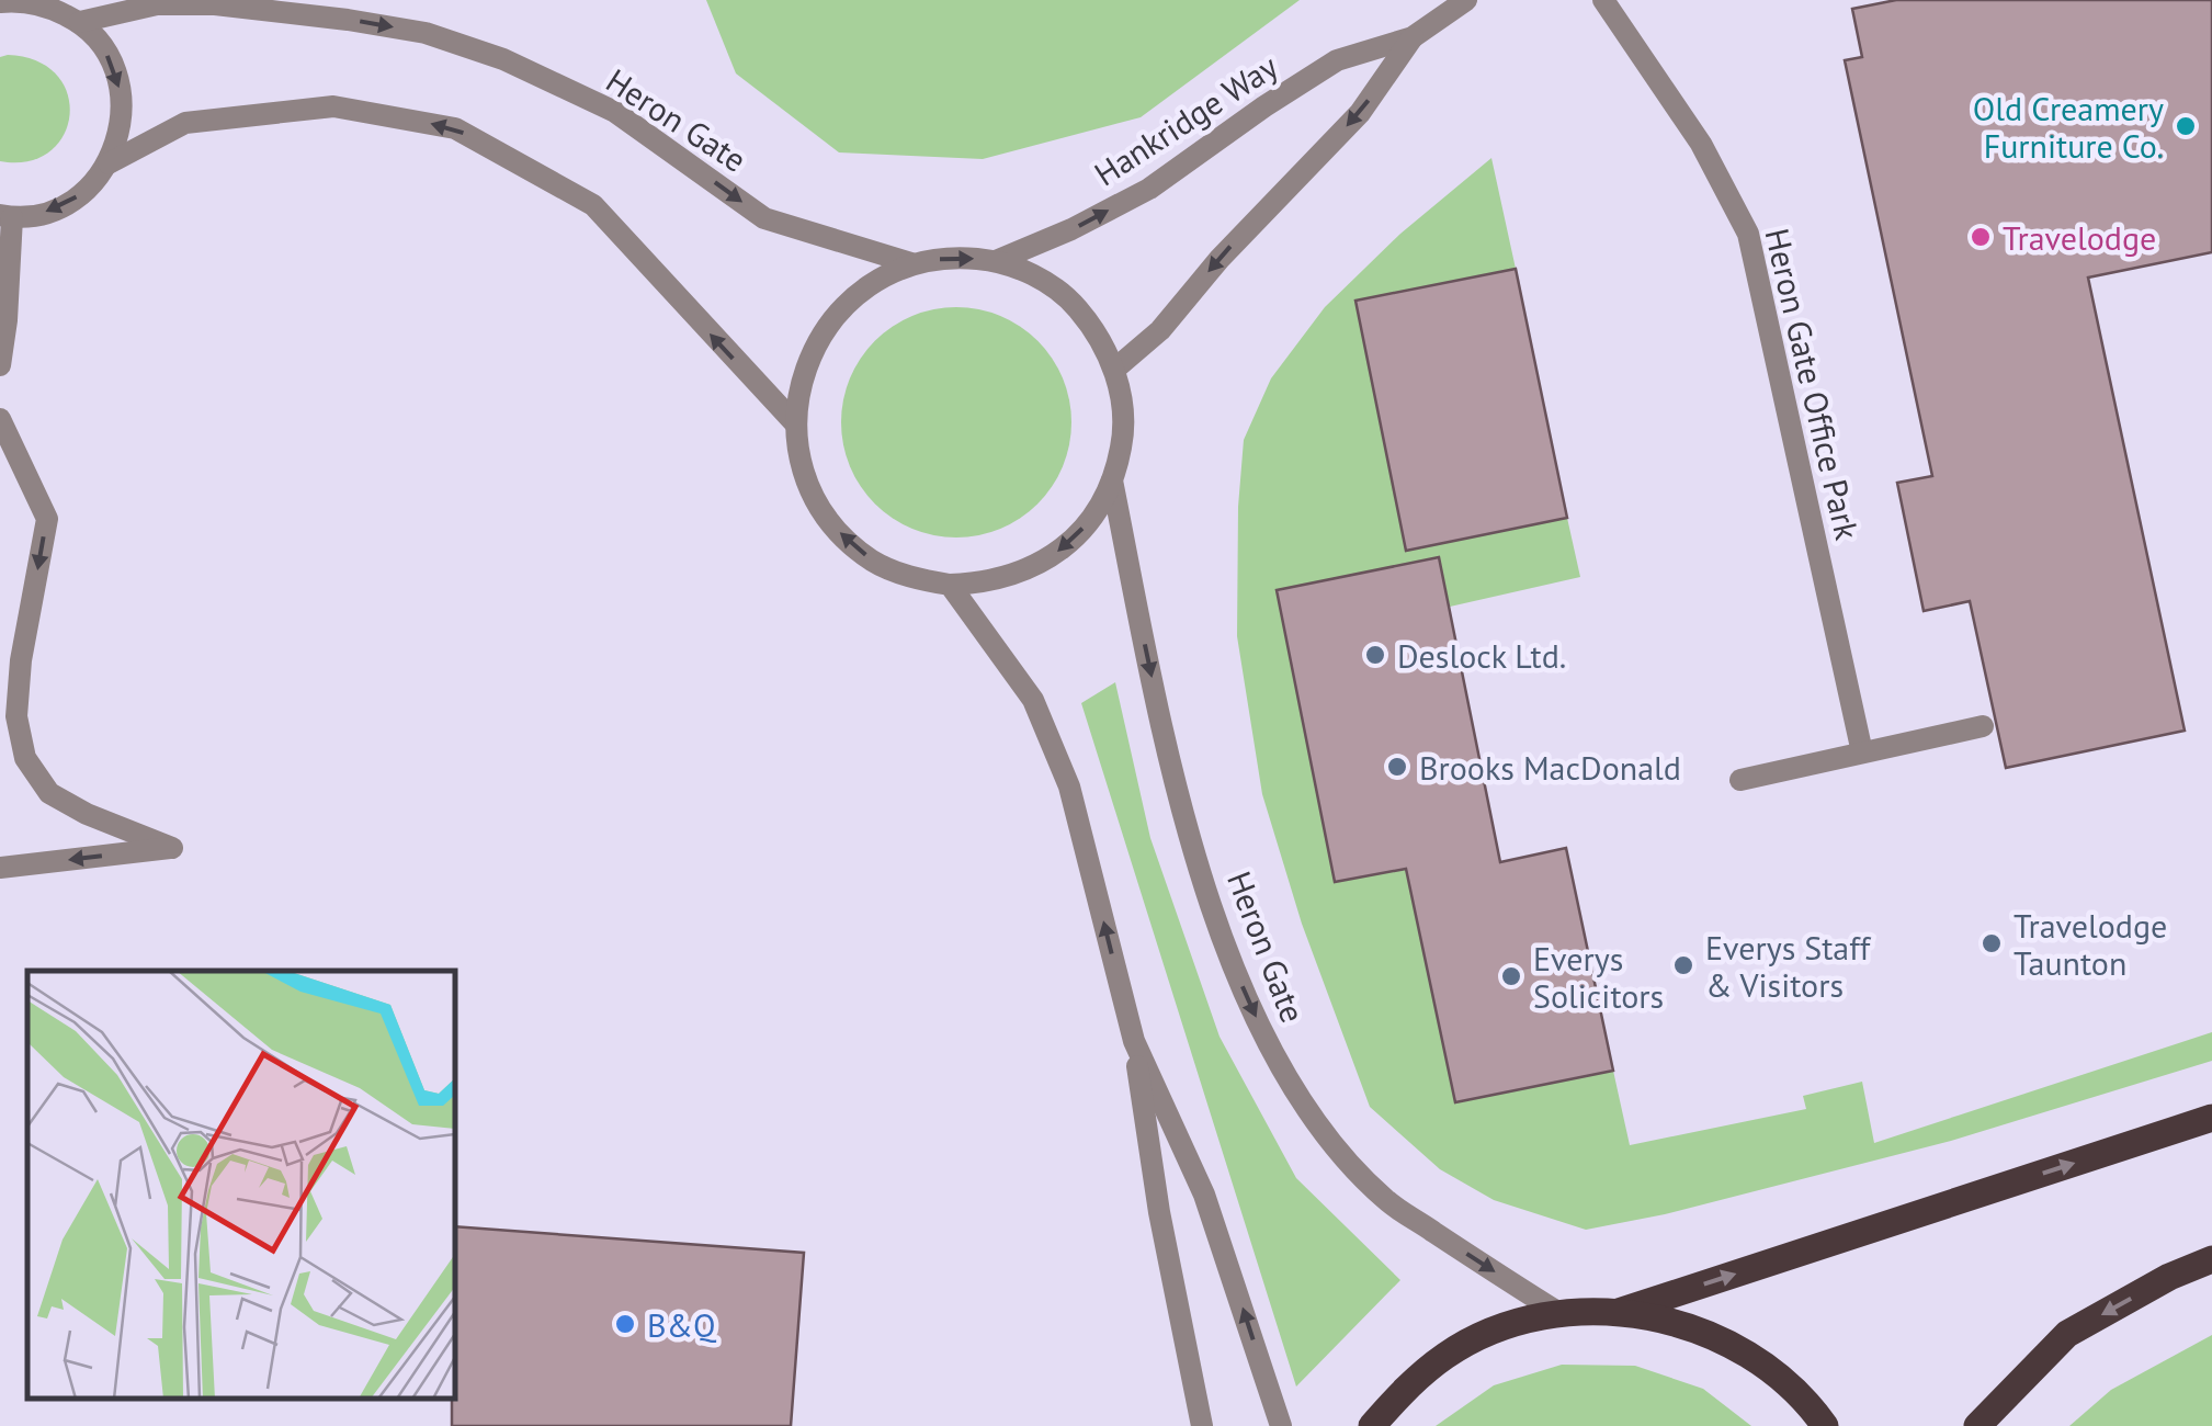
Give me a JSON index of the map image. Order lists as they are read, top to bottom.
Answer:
{
  "streets": {
    "street": ["Heron Gate", "Hankridge Way", "Heron Gate Office Park"]
  },
  "crossings": [
    ["Heron Gate", "Hankridge Way"]
  ],
  "places": [
    "Old Creamery Furniture Co.",
    "Travelodge",
    "Deslock Ltd.",
    "Brooks MacDonald",
    "Travelodge Taunton",
    "Everys Staff & Visitors",
    "Everys Solicitors",
    "B&Q"
  ]
}
